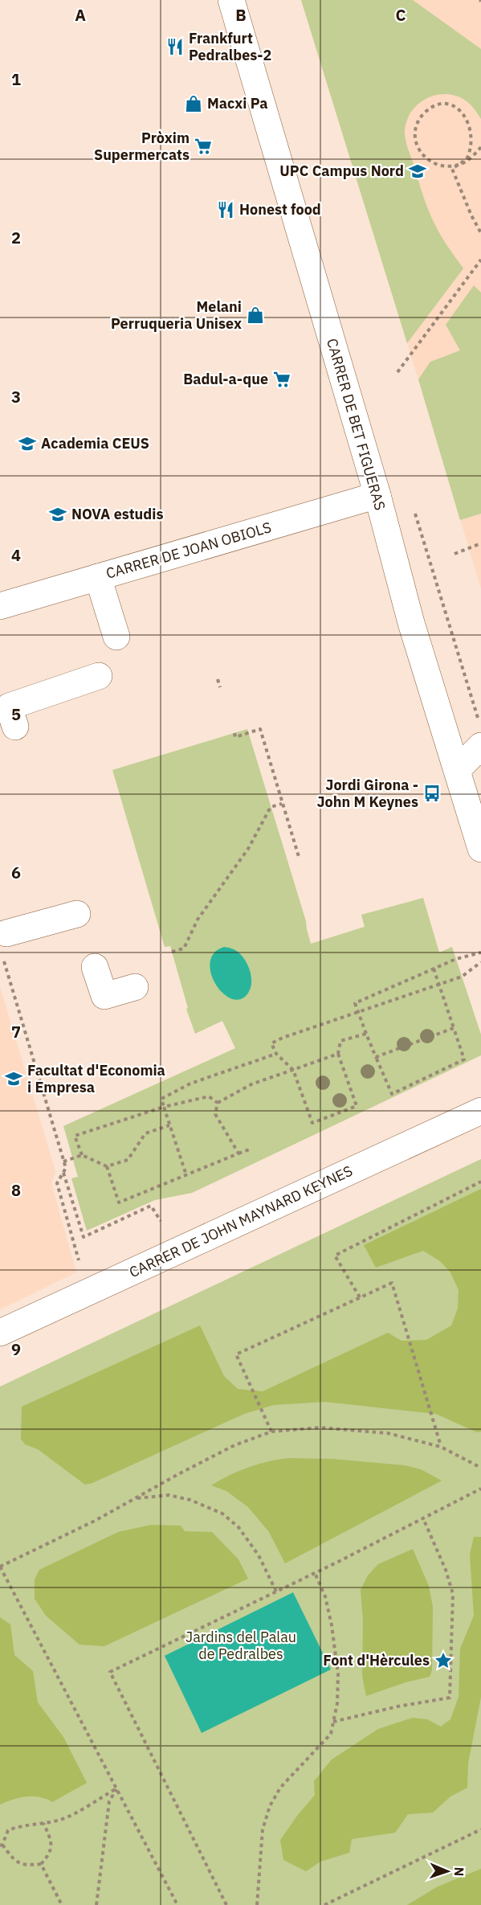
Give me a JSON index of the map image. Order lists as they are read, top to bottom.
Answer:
{
  "streets": {
    "street": ["CARRER DE BET FIGUERAS", "CARRER DE JOAN OBIOLS", "CARRER DE JOHN MAYNARD KEYNES"]
  },
  "crossings": [
    ["CARRER DE BET FIGUERAS", "CARRER DE JOAN OBIOLS"]
  ],
  "parks": ["Jardins del Palau de Pedralbes"],
  "places": {
    "restaurant": ["Frankfurt Pedralbes-2", "Honest food"],
    "shop": ["Macxi Pa", "Melani Perruqueria Unisex"],
    "supermarket": ["Pròxim Supermercats", "Badul-a-que"],
    "school or university": [
      "UPC Campus Nord",
      "Academia CEUS",
      "NOVA estudis",
      "Facultat d'Economia i Empresa"
    ],
    "bus stop": ["Jordi Girona - John M Keynes"],
    "place": ["Font d'Hèrcules"]
  },
  "north": "right",
  "grid": {
    "columns": ["A", "B", "C"],
    "rows": [
      "1",
      "2",
      "3",
      "4",
      "5",
      "6",
      "7",
      "8",
      "9"
    ]
  }
}
